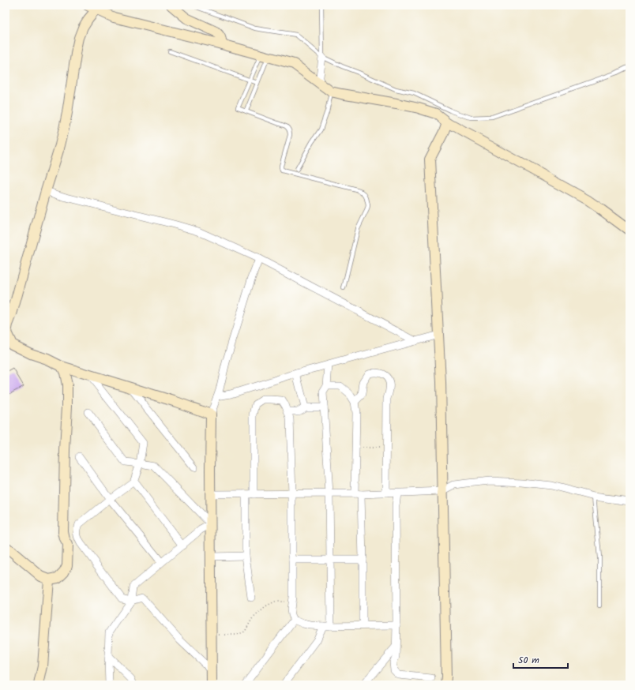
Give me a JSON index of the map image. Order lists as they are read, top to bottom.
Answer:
{
  "scale_bar": "50 m"
}
